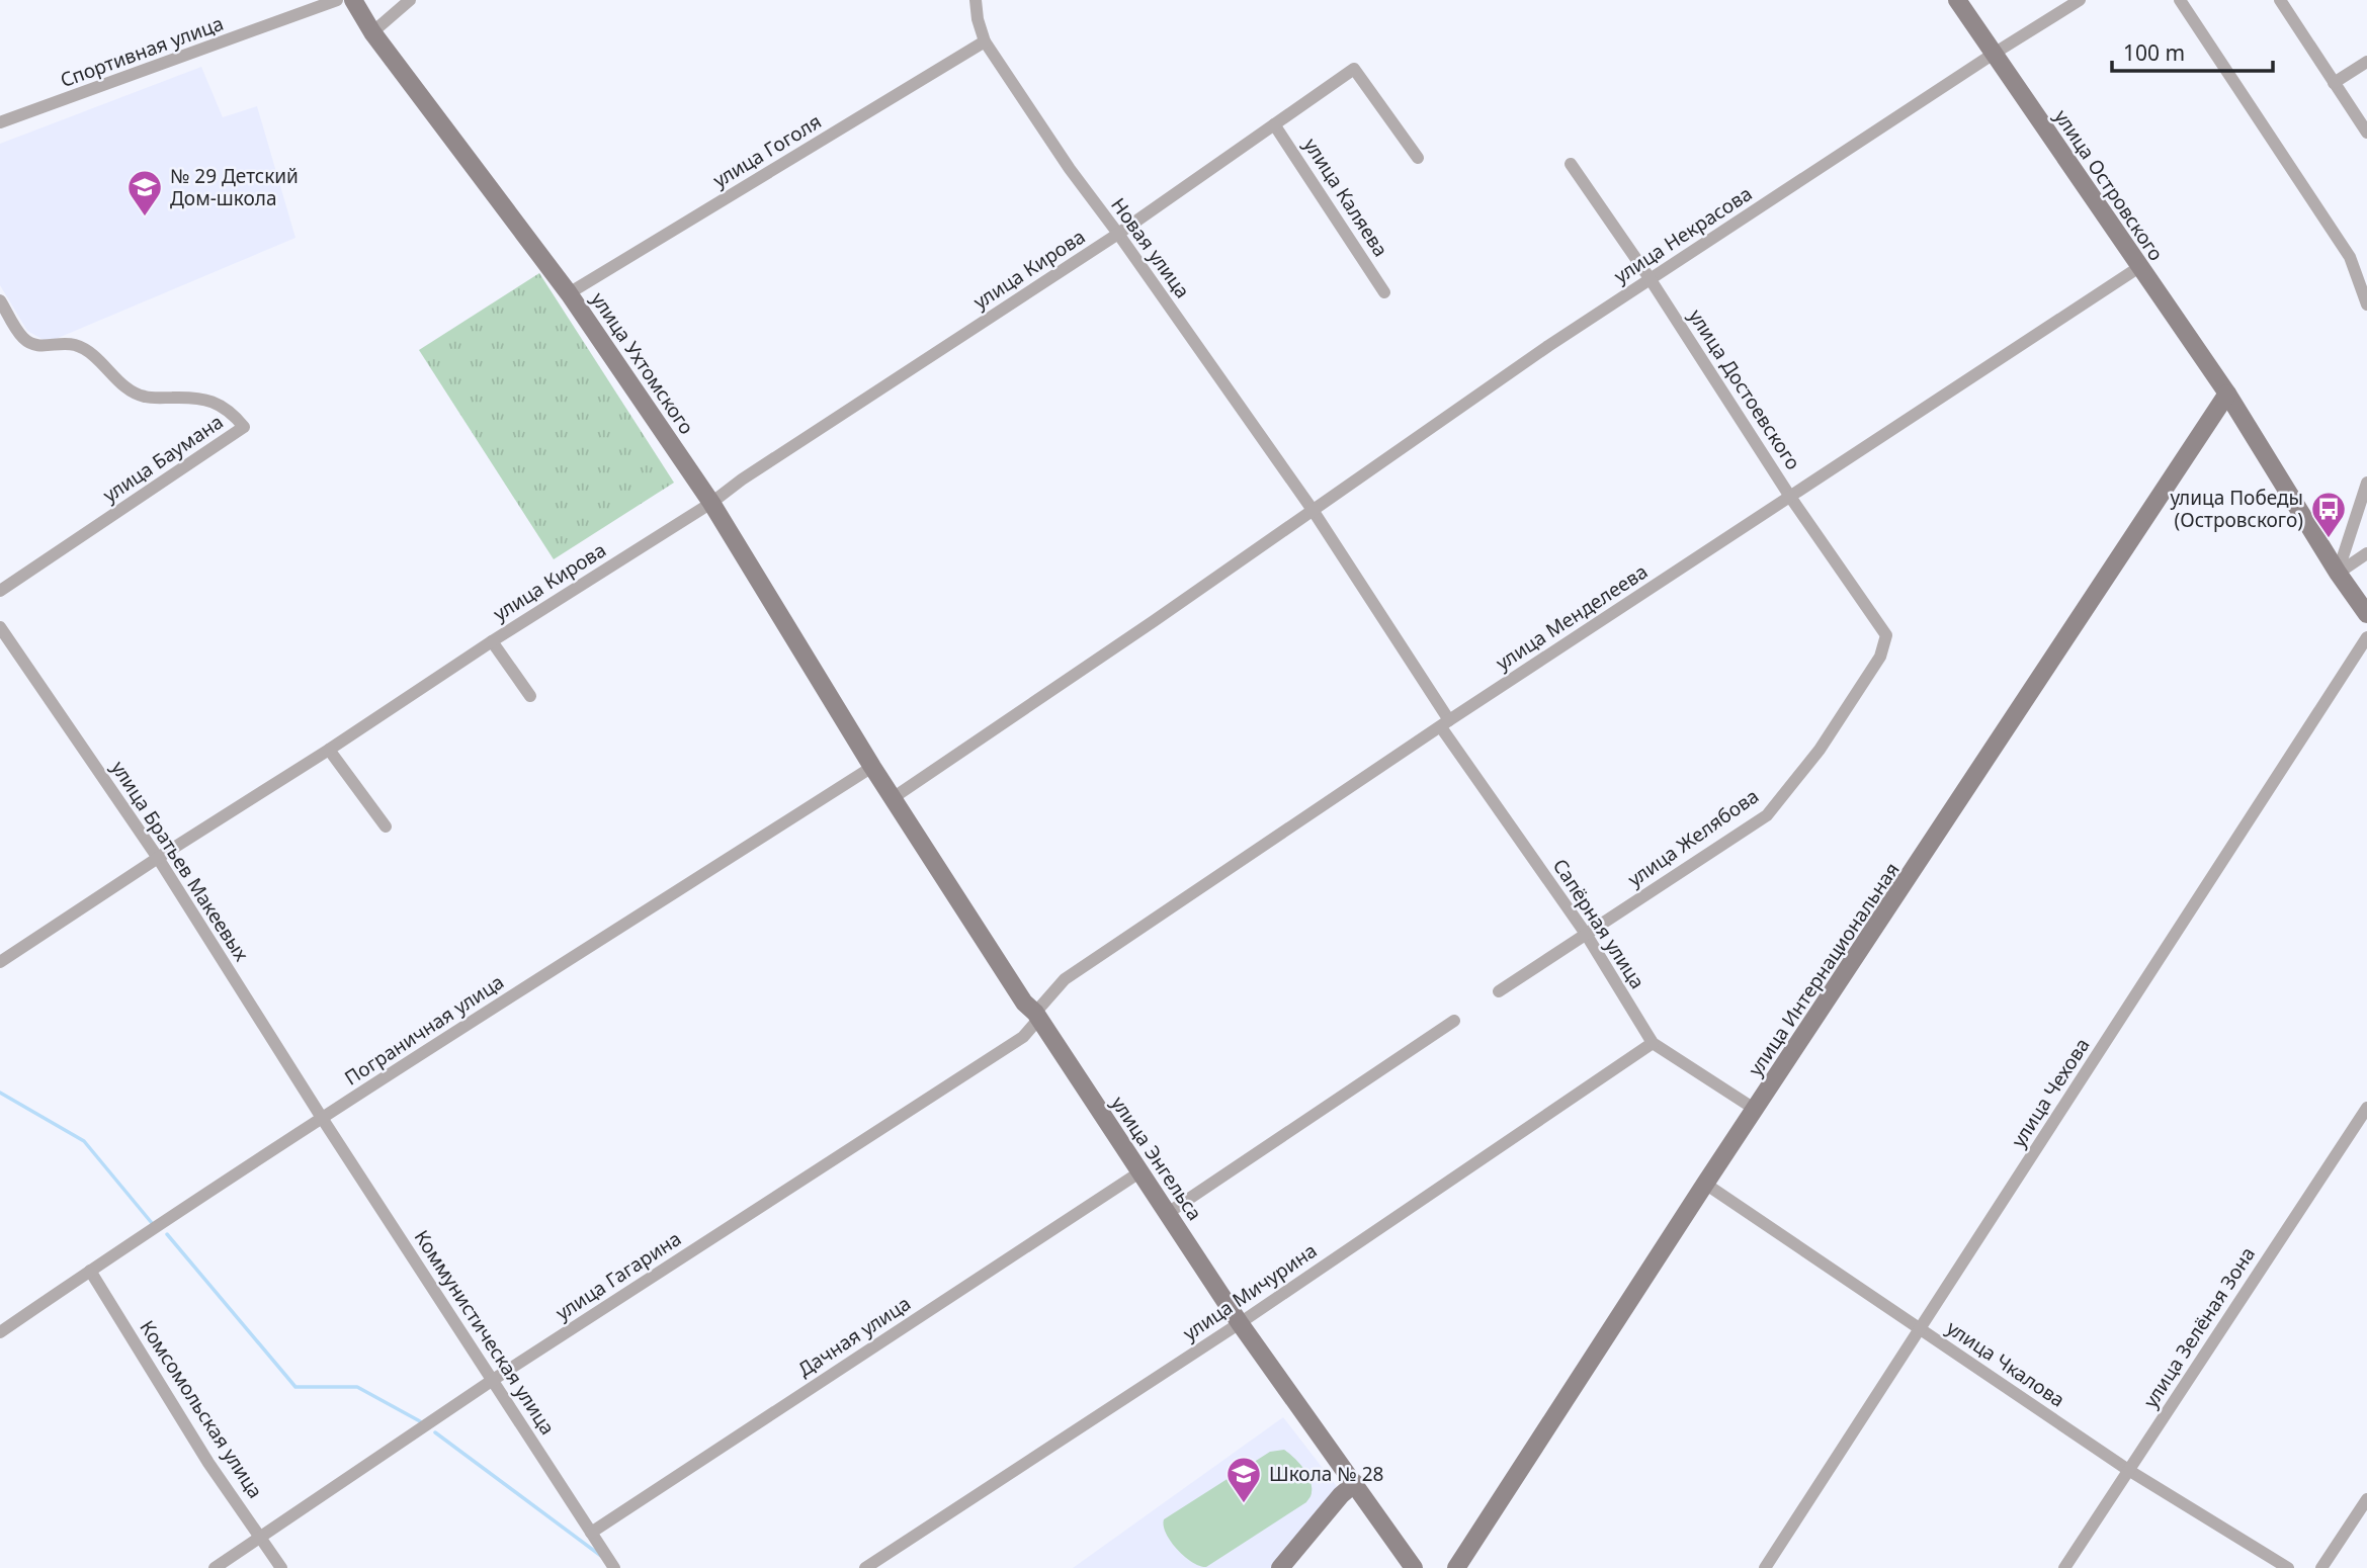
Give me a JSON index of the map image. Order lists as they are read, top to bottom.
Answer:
{
  "streets": {
    "main road": [
      "улица Островского",
      "улица Ухтомского",
      "улица Интернациональная",
      "улица Энгельса"
    ],
    "street": [
      "Спортивная улица",
      "улица Гоголя",
      "улица Каляева",
      "улица Некрасова",
      "Новая улица",
      "улица Кирова",
      "улица Достоевского",
      "улица Баумана",
      "улица Менделеева",
      "улица Желябова",
      "улица Братьев Макеевых",
      "Сапёрная улица",
      "Пограничная улица",
      "улица Чехова",
      "улица Гагарина",
      "улица Мичурина",
      "улица Зелёная Зона",
      "Коммунистическая улица",
      "Дачная улица",
      "улица Чкалова",
      "Комсомольская улица"
    ]
  },
  "crossings": [
    ["улица Гоголя", "Новая улица"],
    ["улица Гоголя", "улица Ухтомского"],
    ["улица Островского", "улица Некрасова"],
    ["улица Островского", "улица Менделеева"],
    ["улица Островского", "улица Интернациональная"],
    ["улица Некрасова", "Новая улица"],
    ["улица Некрасова", "улица Достоевского"],
    ["улица Некрасова", "Сапёрная улица"],
    ["улица Некрасова", "улица Энгельса"],
    ["Новая улица", "улица Кирова"],
    ["Новая улица", "Сапёрная улица"],
    ["улица Кирова", "улица Ухтомского"],
    ["улица Кирова", "улица Братьев Макеевых"],
    ["улица Ухтомского", "Пограничная улица"],
    ["улица Ухтомского", "улица Энгельса"],
    ["улица Достоевского", "улица Менделеева"],
    ["улица Достоевского", "улица Желябова"],
    ["улица Менделеева", "Сапёрная улица"],
    ["улица Менделеева", "улица Энгельса"],
    ["улица Менделеева", "улица Гагарина"],
    ["улица Желябова", "Сапёрная улица"],
    ["улица Братьев Макеевых", "Пограничная улица"],
    ["улица Братьев Макеевых", "Коммунистическая улица"],
    ["Сапёрная улица", "улица Интернациональная"],
    ["Сапёрная улица", "улица Мичурина"],
    ["улица Интернациональная", "улица Чкалова"],
    ["Пограничная улица", "улица Энгельса"],
    ["Пограничная улица", "Коммунистическая улица"],
    ["Пограничная улица", "Комсомольская улица"],
    ["улица Чехова", "улица Чкалова"],
    ["улица Энгельса", "улица Гагарина"],
    ["улица Энгельса", "улица Мичурина"],
    ["улица Энгельса", "Дачная улица"],
    ["улица Гагарина", "Коммунистическая улица"],
    ["улица Гагарина", "Комсомольская улица"],
    ["улица Зелёная Зона", "улица Чкалова"],
    ["Коммунистическая улица", "Дачная улица"]
  ],
  "places": {
    "school or university": ["№ 29 Детский Дом-школа", "Школа № 28"],
    "bus stop": ["улица Победы (Островского)"]
  },
  "scale_bar": "100 m"
}
